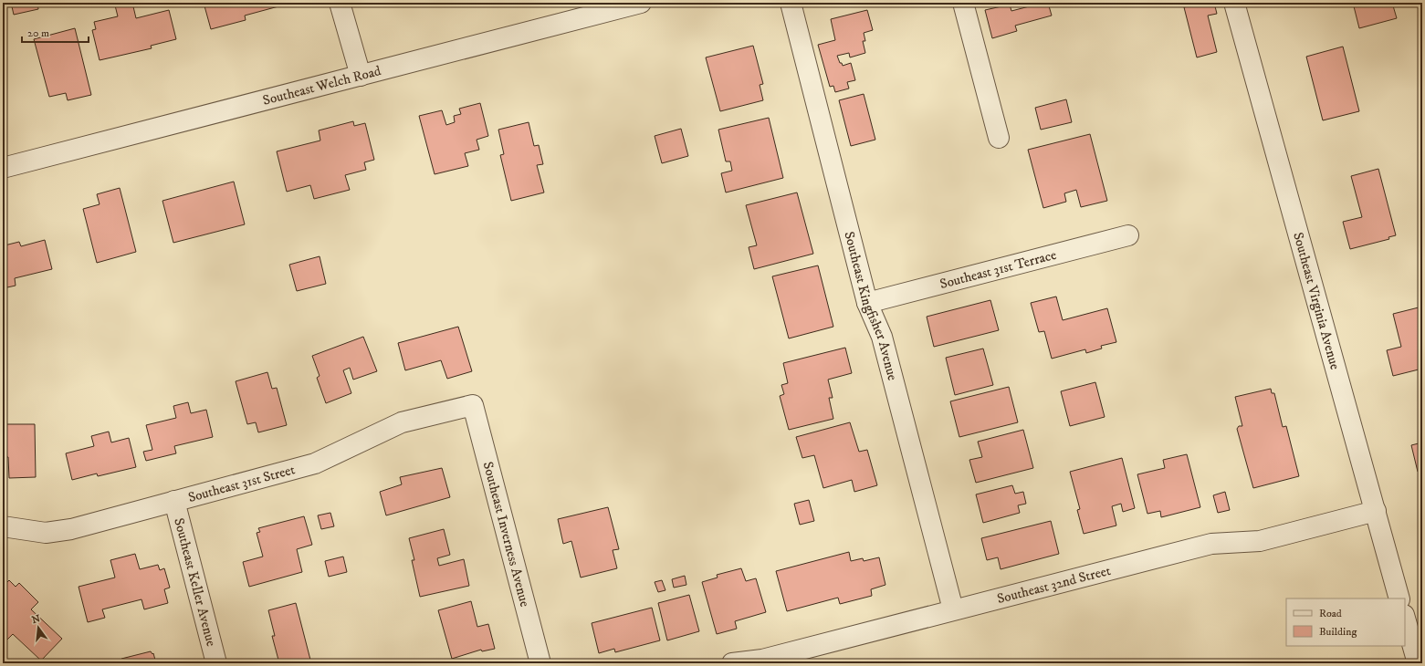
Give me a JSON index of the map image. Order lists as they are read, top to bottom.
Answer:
{
  "streets": {
    "street": [
      "Southeast Welch Road",
      "Southeast 31st Terrace",
      "Southeast Virginia Avenue",
      "Southeast Kingfisher Avenue",
      "Southeast 31st Street",
      "Southeast Inverness Avenue",
      "Southeast Keller Avenue",
      "Southeast 32nd Street"
    ]
  },
  "crossings": [
    ["Southeast 31st Terrace", "Southeast Kingfisher Avenue"],
    ["Southeast Virginia Avenue", "Southeast 32nd Street"],
    ["Southeast Kingfisher Avenue", "Southeast 32nd Street"],
    ["Southeast 31st Street", "Southeast Inverness Avenue"],
    ["Southeast 31st Street", "Southeast Keller Avenue"]
  ],
  "legend": ["Road", "Building"],
  "scale_bar": "20 m",
  "north": "top"
}
